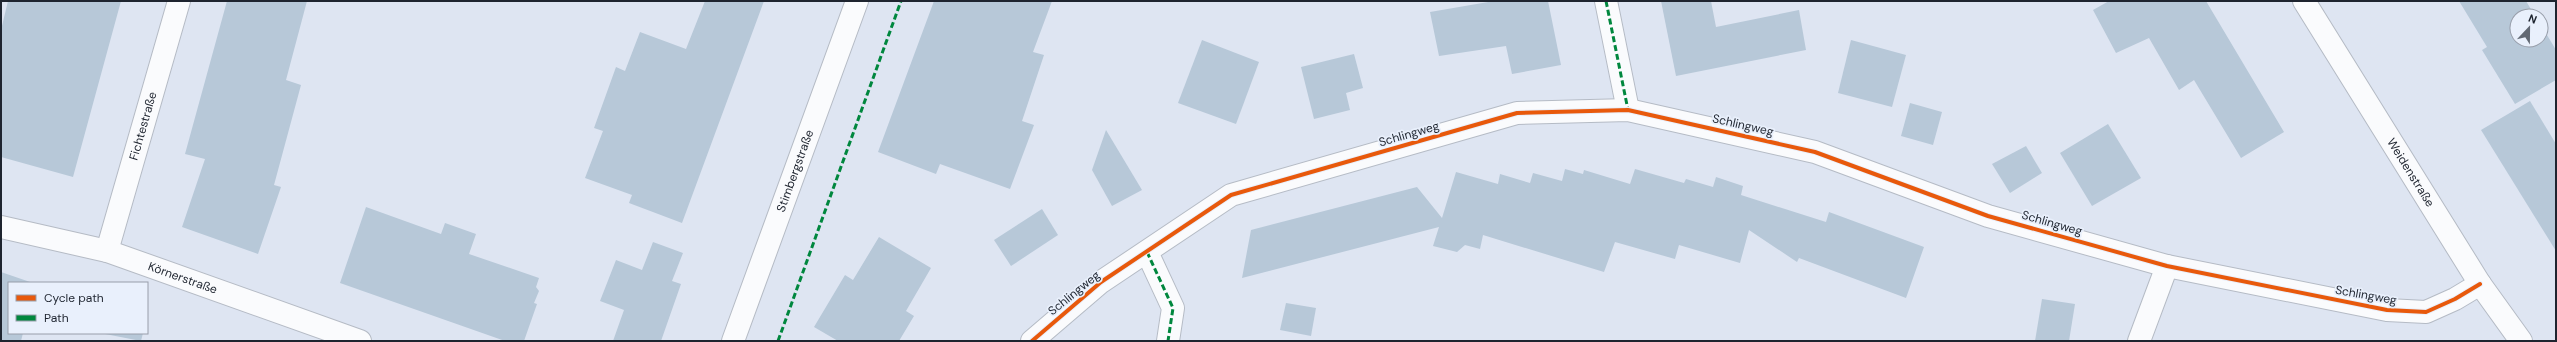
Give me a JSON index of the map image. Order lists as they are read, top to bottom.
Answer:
{
  "streets": {
    "street": [
      "Schlingweg",
      "Fichtestraße",
      "Stimbergstraße",
      "Weidenstraße",
      "Körnerstraße"
    ]
  },
  "crossings": [
    ["Schlingweg", "Weidenstraße"],
    ["Fichtestraße", "Körnerstraße"]
  ],
  "legend": ["Cycle path", "Path"],
  "north": "top"
}
